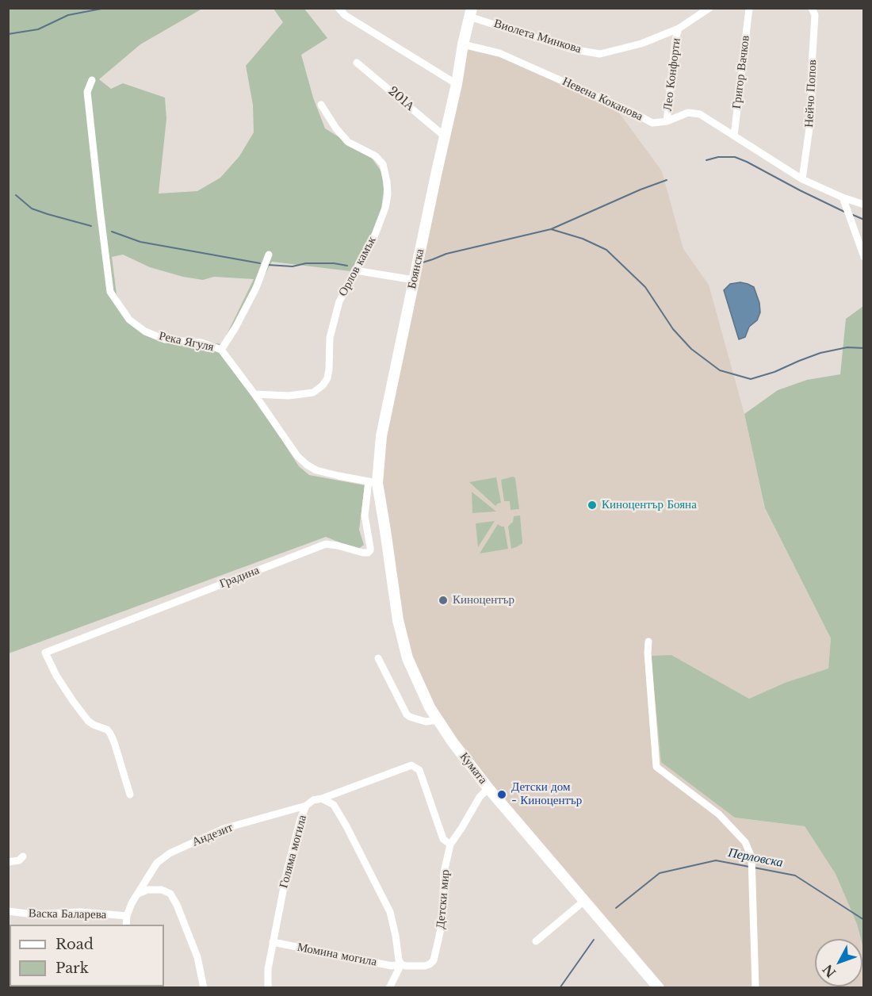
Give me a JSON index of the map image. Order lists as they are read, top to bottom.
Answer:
{
  "streets": {
    "main road": ["Боянска", "Кумата"],
    "street": [
      "Виолета Минкова",
      "Григор Вачков",
      "Лео Конфорти",
      "Нейчо Попов",
      "201А",
      "Невена Коканова",
      "Орлов камък",
      "Река Ягуля",
      "Градина",
      "Андезит",
      "Голяма могила",
      "Детски мир",
      "Васка Баларева",
      "Момина могила"
    ]
  },
  "crossings": [
    ["Виолета Минкова", "Лео Конфорти"],
    ["Виолета Минкова", "Боянска"],
    ["Григор Вачков", "Невена Коканова"],
    ["Лео Конфорти", "Невена Коканова"],
    ["Нейчо Попов", "Невена Коканова"],
    ["201А", "Боянска"],
    ["Невена Коканова", "Боянска"],
    ["Орлов камък", "Река Ягуля"],
    ["Боянска", "Река Ягуля"],
    ["Боянска", "Градина"],
    ["Боянска", "Кумата"],
    ["Река Ягуля", "Градина"],
    ["Кумата", "Детски мир"],
    ["Андезит", "Голяма могила"],
    ["Голяма могила", "Момина могила"],
    ["Детски мир", "Момина могила"]
  ],
  "water": ["Перловска"],
  "places": ["Киноцентър Бояна", "Киноцентър", "Детски дом - Киноцентър"],
  "legend": ["Road", "Park"],
  "north": "bottom left"
}
